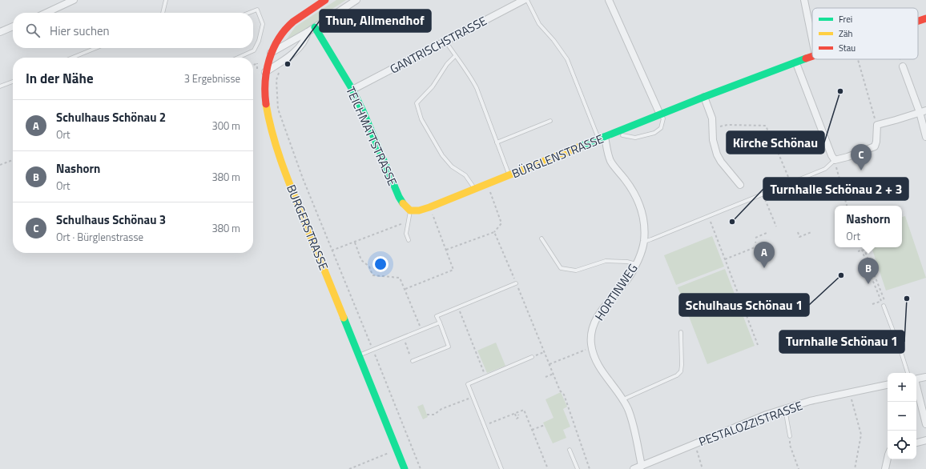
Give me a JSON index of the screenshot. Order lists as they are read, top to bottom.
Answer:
{
  "streets": {
    "street": [
      "GANTRISCHSTRASSE",
      "TEICHMATTSTRASSE",
      "BÜRGLENSTRASSE",
      "BURGERSTRASSE",
      "HORTINWEG",
      "PESTALOZZISTRASSE"
    ]
  },
  "crossings": [
    ["GANTRISCHSTRASSE", "TEICHMATTSTRASSE"],
    ["TEICHMATTSTRASSE", "BÜRGLENSTRASSE"],
    ["BÜRGLENSTRASSE", "HORTINWEG"],
    ["HORTINWEG", "PESTALOZZISTRASSE"]
  ],
  "places": [
    "Thun, Allmendhof",
    "Kirche Schönau",
    "Turnhalle Schönau 2 + 3",
    "Schulhaus Schönau 1",
    "Turnhalle Schönau 1"
  ],
  "legend": ["Frei", "Zäh", "Stau"],
  "page": {
    "search": "Hier suchen",
    "heading": ["In der Nähe", "3 Ergebnisse"],
    "list": [
      {
        "mark": "A",
        "name": "Schulhaus Schönau 2",
        "note": "Ort",
        "value": "300 m"
      },
      {
        "mark": "B",
        "name": "Nashorn",
        "note": "Ort",
        "value": "380 m"
      },
      {
        "mark": "C",
        "name": "Schulhaus Schönau 3",
        "note": "Ort · Bürglenstrasse",
        "value": "380 m"
      }
    ],
    "pins": ["C", "A", "B"],
    "popup": ["Nashorn", "Ort"],
    "map_buttons": ["+", "−"]
  }
}
